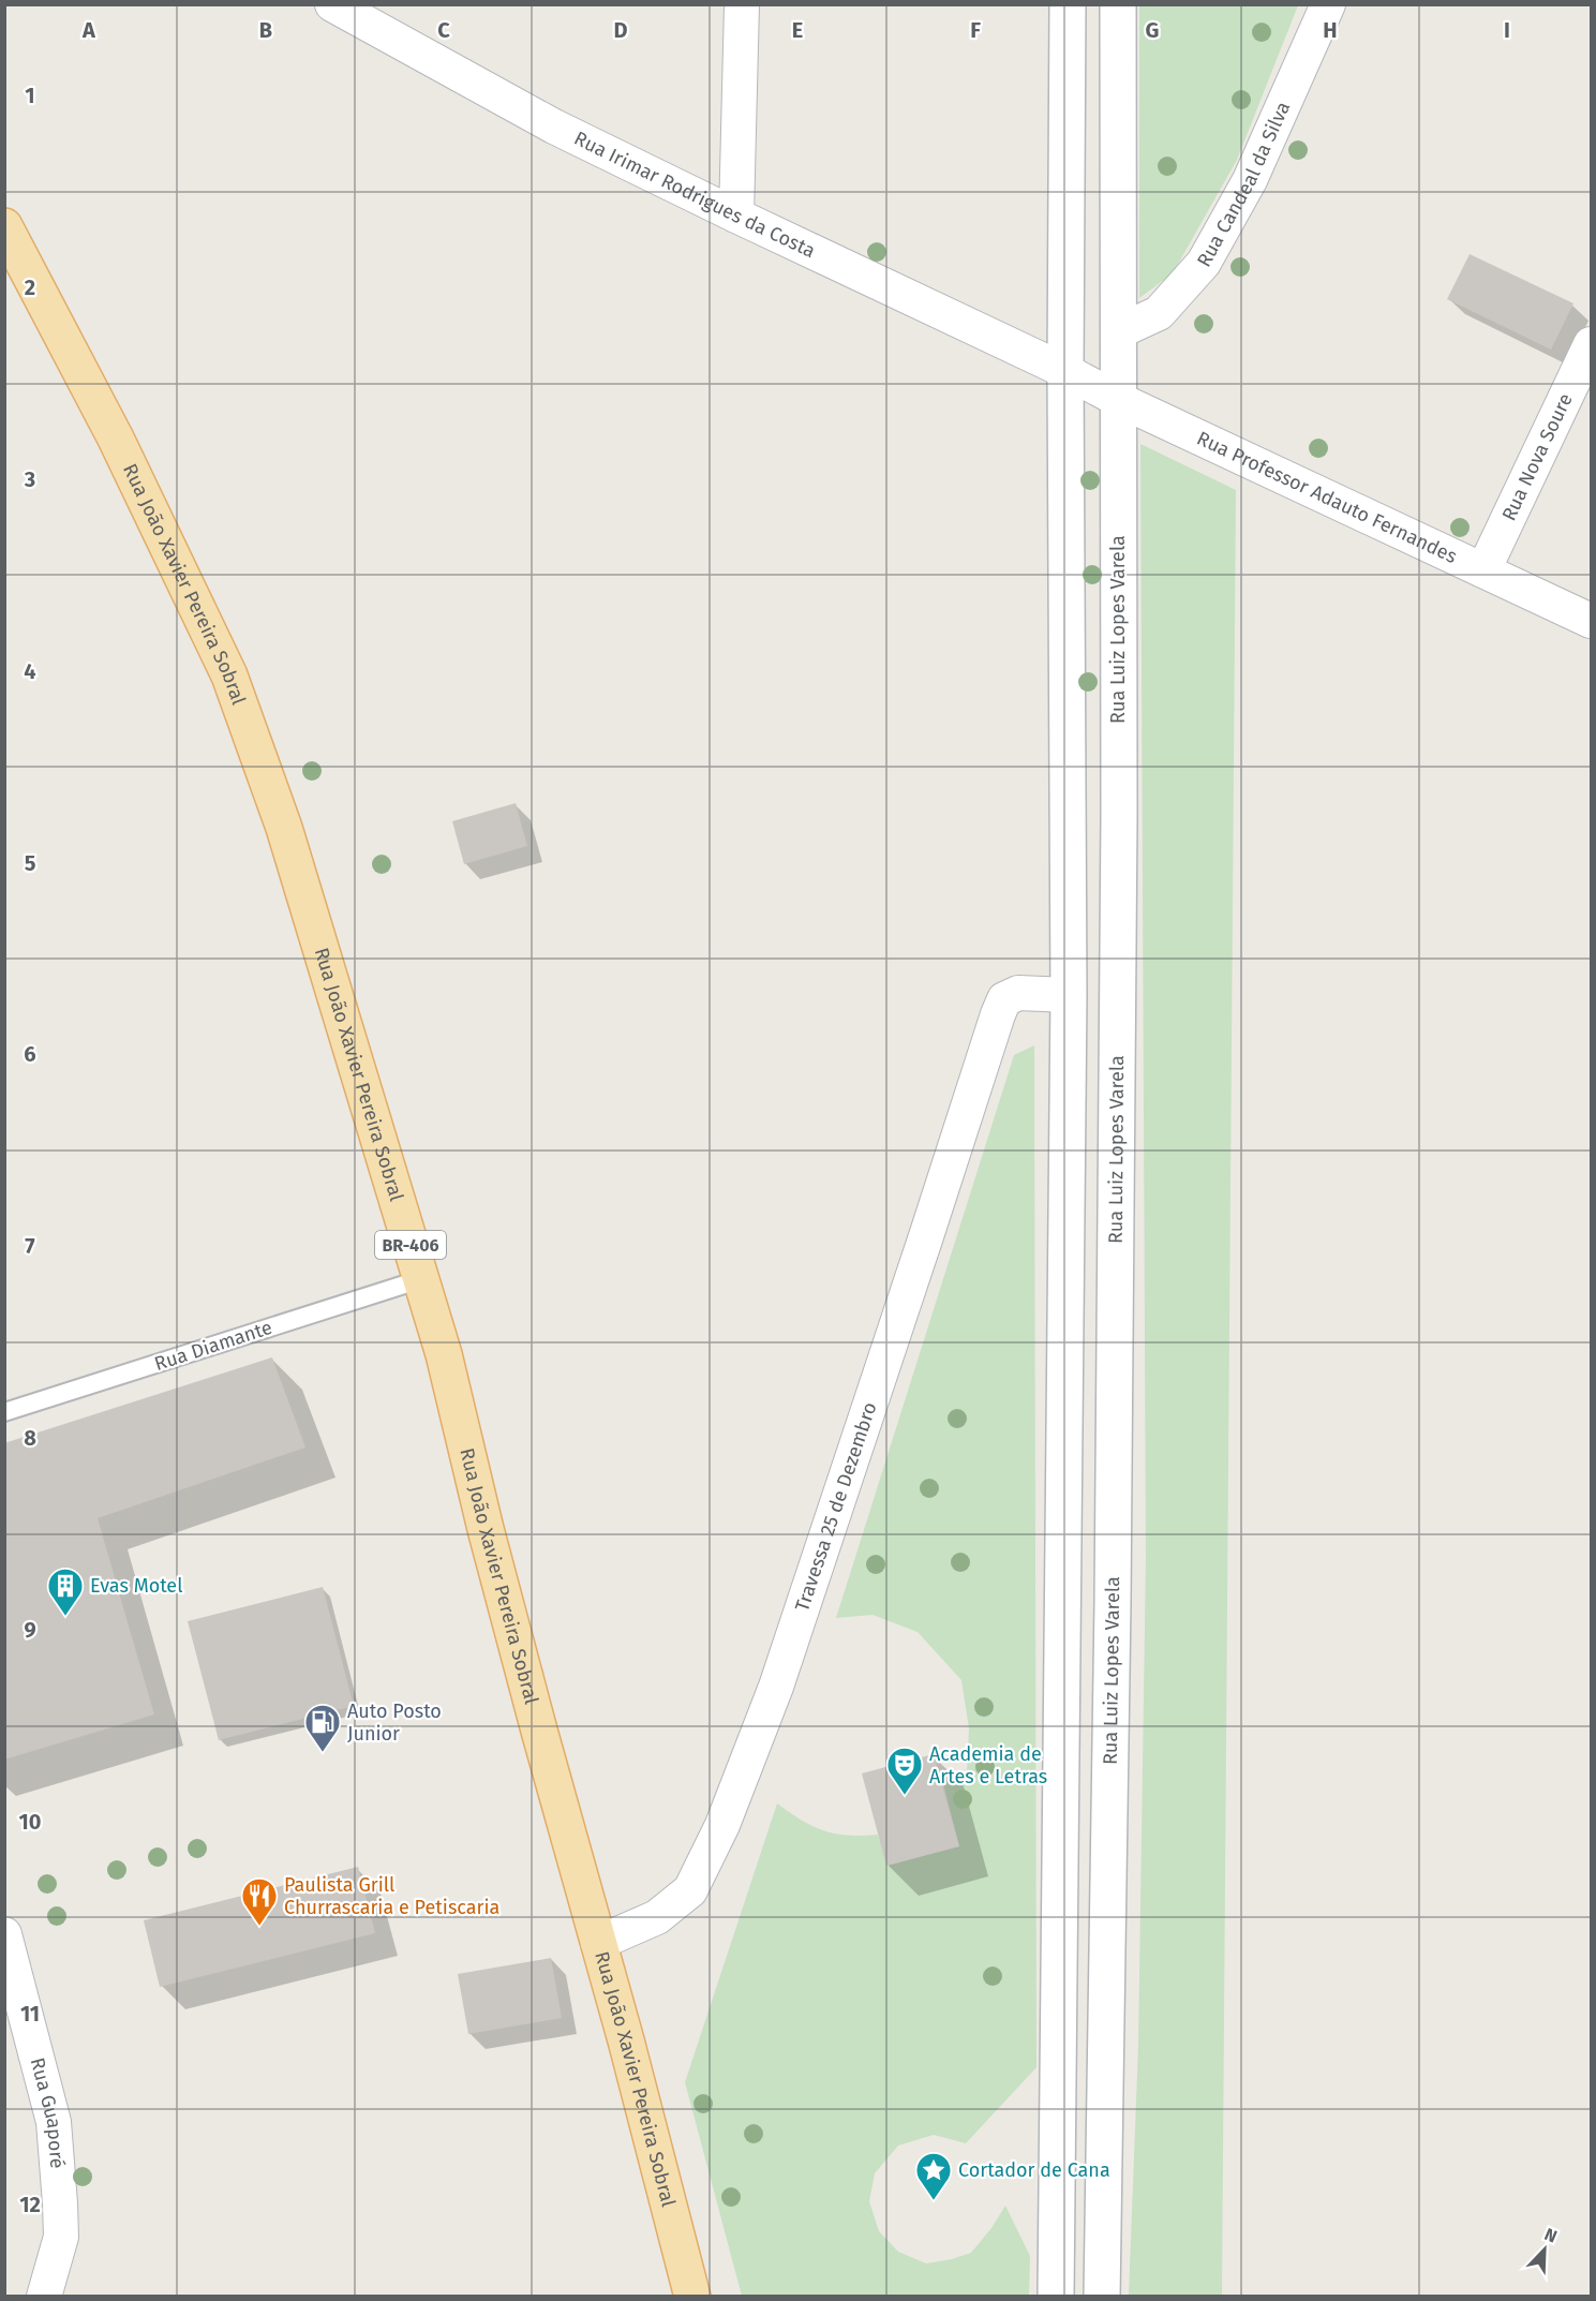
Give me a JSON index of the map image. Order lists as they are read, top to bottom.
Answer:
{
  "streets": {
    "main road": ["Rua João Xavier Pereira Sobral", "Rua Luiz Lopes Varela", "BR-406"],
    "street": [
      "Rua Candeal da Silva",
      "Rua Irimar Rodrigues da Costa",
      "Rua Nova Soure",
      "Rua Professor Adauto Fernandes",
      "Travessa 25 de Dezembro",
      "Rua Guaporé"
    ],
    "lane": ["Rua Diamante"]
  },
  "crossings": [
    ["Rua Candeal da Silva", "Rua Luiz Lopes Varela"],
    ["Rua Irimar Rodrigues da Costa", "Rua Professor Adauto Fernandes"],
    ["Rua Nova Soure", "Rua Professor Adauto Fernandes"],
    ["Rua Professor Adauto Fernandes", "Rua Luiz Lopes Varela"],
    ["Rua João Xavier Pereira Sobral", "Rua Diamante"],
    ["Rua João Xavier Pereira Sobral", "Travessa 25 de Dezembro"]
  ],
  "places": {
    "building": ["Evas Motel"],
    "fuel station": ["Auto Posto Junior"],
    "theatre": ["Academia de Artes e Letras"],
    "restaurant": ["Paulista Grill Churrascaria e Petiscaria"],
    "place": ["Cortador de Cana"]
  },
  "north": "top right",
  "grid": {
    "columns": [
      "A",
      "B",
      "C",
      "D",
      "E",
      "F",
      "G",
      "H",
      "I"
    ],
    "rows": [
      "1",
      "2",
      "3",
      "4",
      "5",
      "6",
      "7",
      "8",
      "9",
      "10",
      "11",
      "12"
    ]
  }
}
